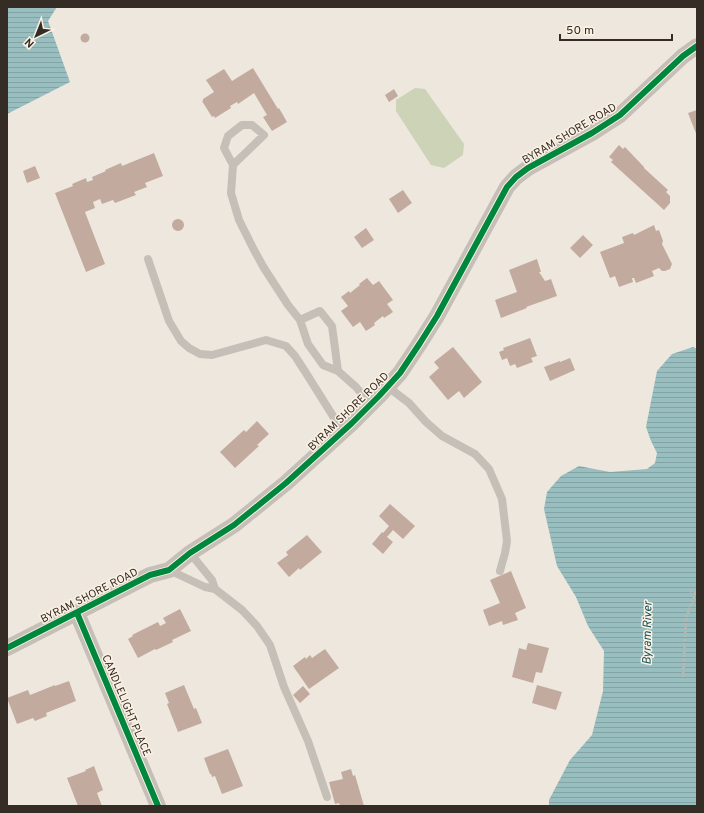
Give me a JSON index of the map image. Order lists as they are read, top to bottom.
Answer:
{
  "streets": {
    "street": ["BYRAM SHORE ROAD", "CANDLELIGHT PLACE"]
  },
  "crossings": [
    ["BYRAM SHORE ROAD", "CANDLELIGHT PLACE"]
  ],
  "water": ["Byram River"],
  "scale_bar": "50 m",
  "north": "bottom left"
}
